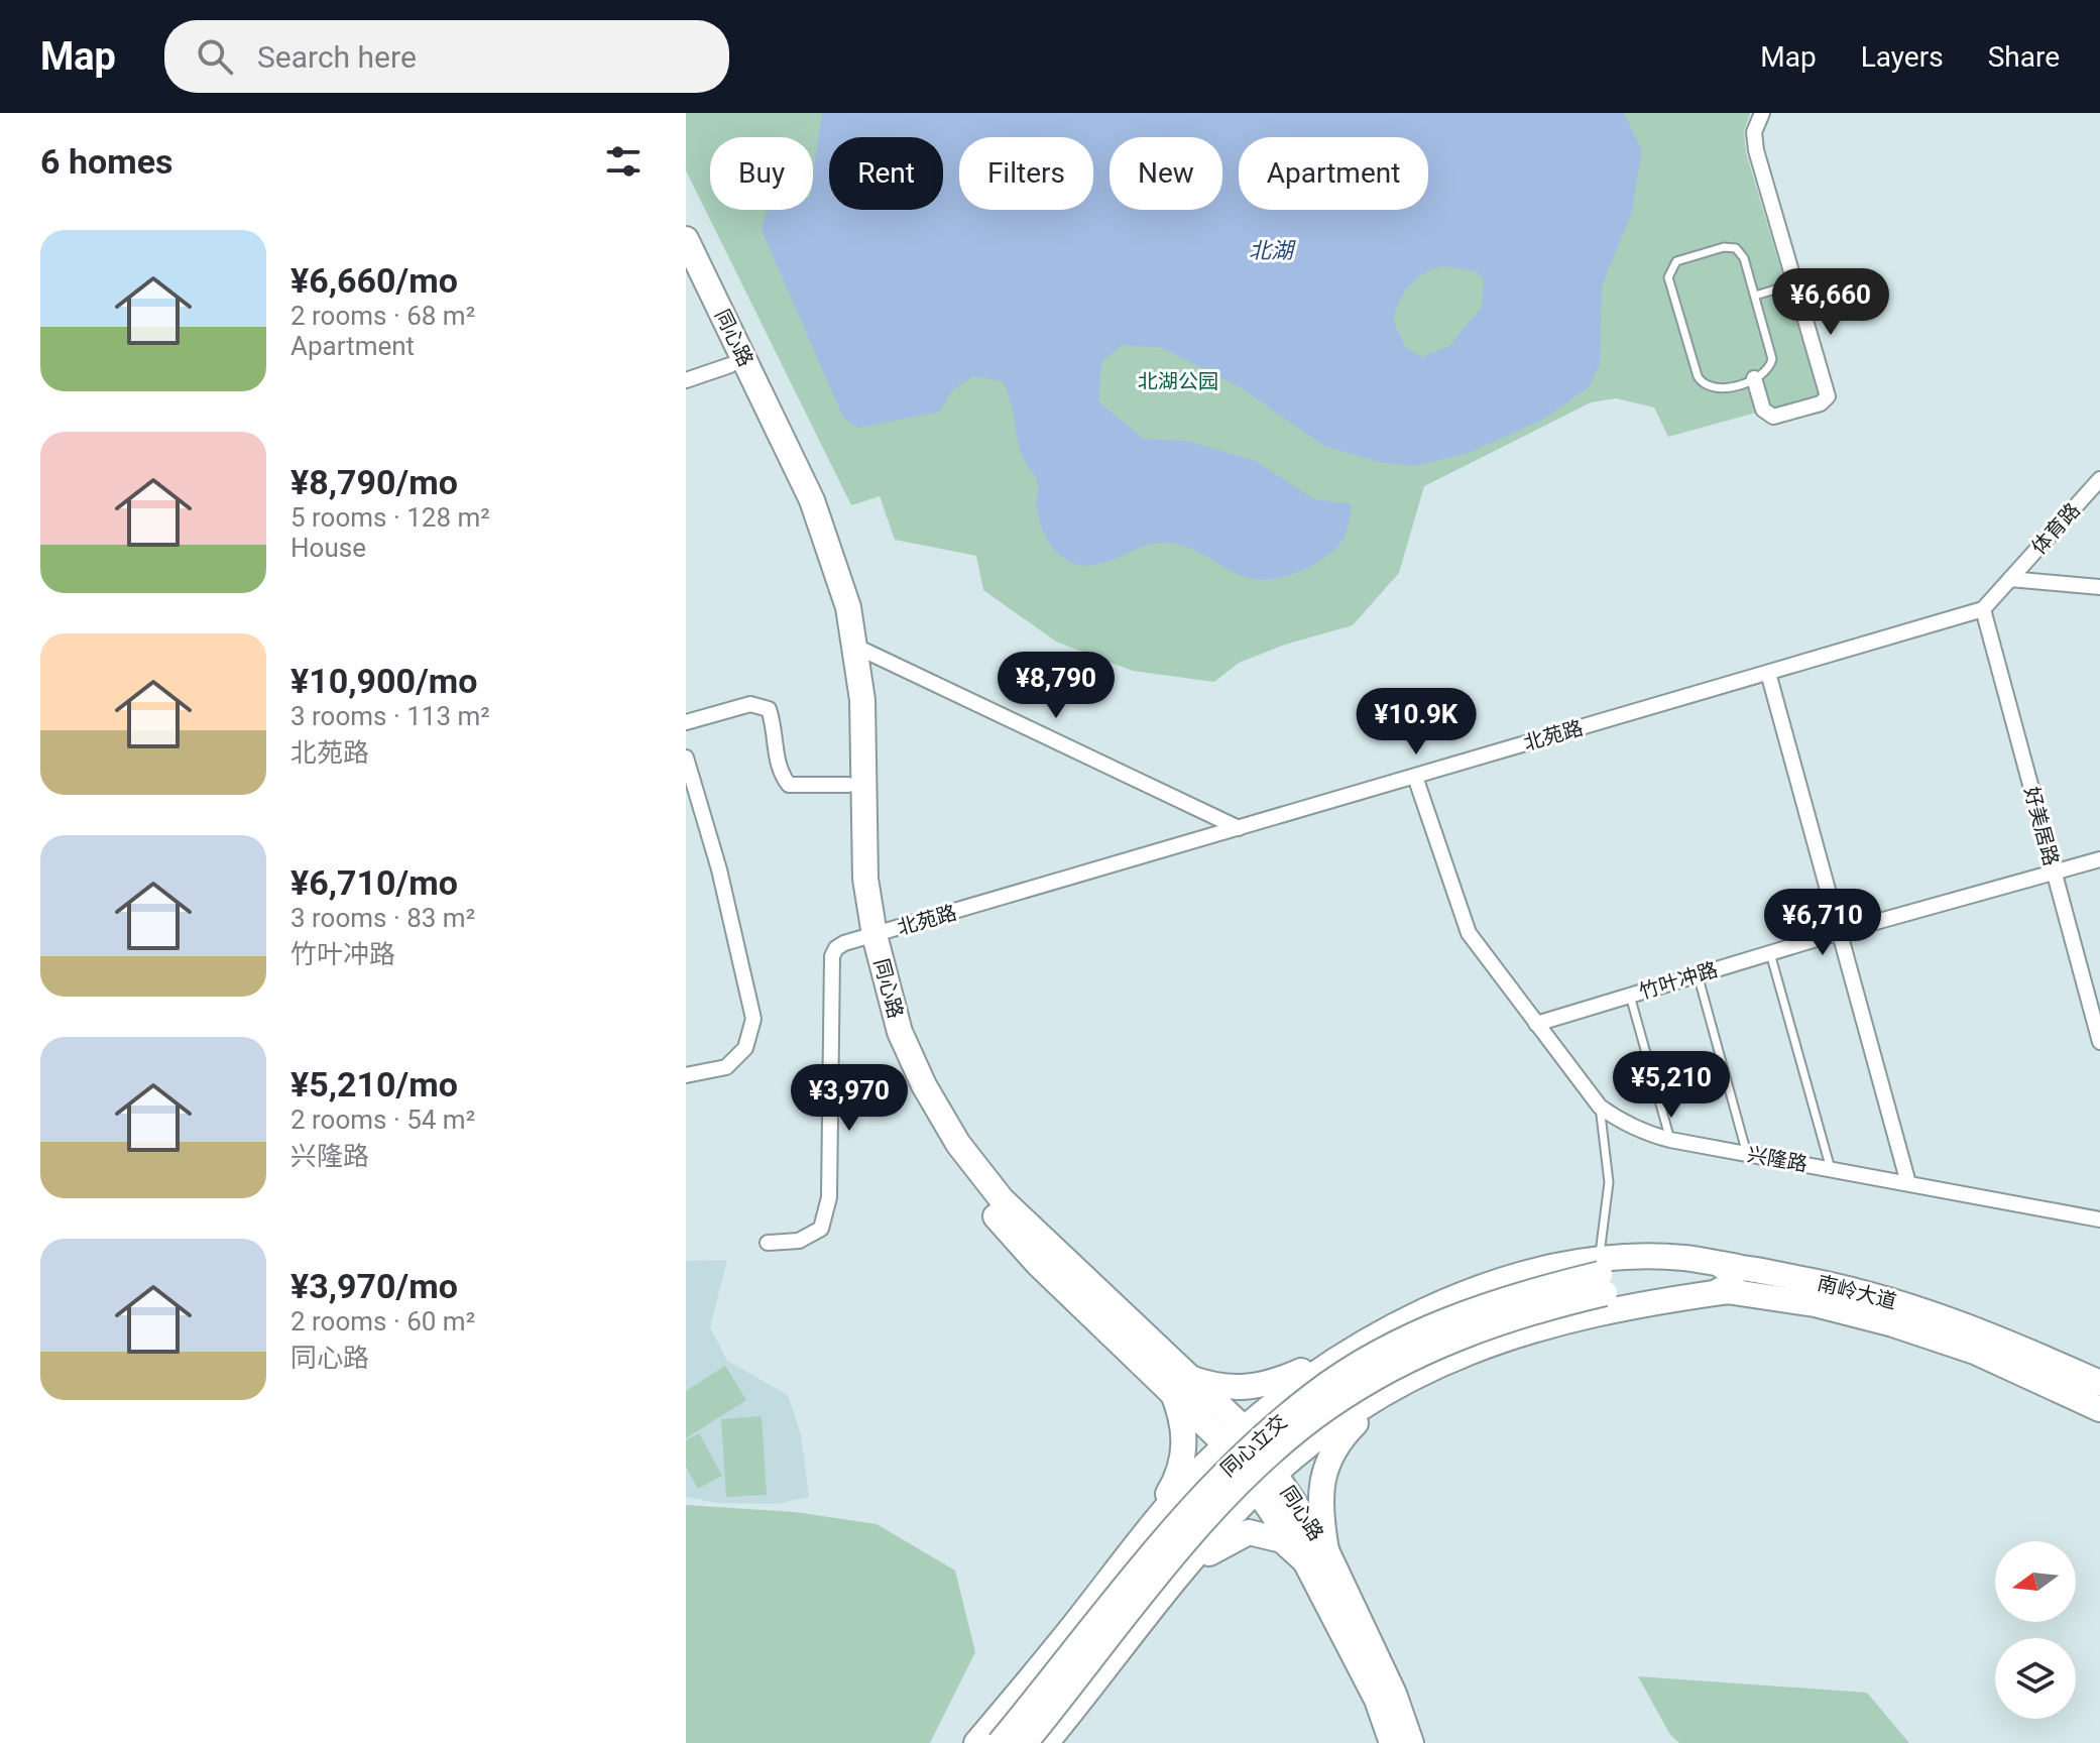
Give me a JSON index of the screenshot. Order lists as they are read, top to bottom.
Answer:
{
  "streets": {
    "main road": ["同心路", "南岭大道", "同心立交"],
    "street": [
      "体育路",
      "北苑路",
      "好美居路",
      "竹叶冲路",
      "兴隆路"
    ]
  },
  "crossings": [
    ["同心路", "北苑路"],
    ["北苑路", "好美居路"],
    ["北苑路", "兴隆路"],
    ["好美居路", "竹叶冲路"],
    ["竹叶冲路", "兴隆路"],
    ["南岭大道", "同心立交"]
  ],
  "water": ["北湖"],
  "parks": ["北湖公园"],
  "north": "left",
  "page": {
    "header": "Map",
    "search": "Search here",
    "nav": ["Map", "Layers", "Share"],
    "heading": "6 homes",
    "chip": [
      "Buy",
      "Rent",
      "Filters",
      "New",
      "Apartment"
    ],
    "list": [
      {
        "name": "¥6,660/mo",
        "note": "2 rooms · 68 m² · Apartment"
      },
      {
        "name": "¥8,790/mo",
        "note": "5 rooms · 128 m² · House"
      },
      {
        "name": "¥10,900/mo",
        "note": "3 rooms · 113 m² · 北苑路"
      },
      {
        "name": "¥6,710/mo",
        "note": "3 rooms · 83 m² · 竹叶冲路"
      },
      {
        "name": "¥5,210/mo",
        "note": "2 rooms · 54 m² · 兴隆路"
      },
      {
        "name": "¥3,970/mo",
        "note": "2 rooms · 60 m² · 同心路"
      }
    ],
    "price": [
      "¥6,660",
      "¥8,790",
      "¥10.9K",
      "¥6,710",
      "¥5,210",
      "¥3,970"
    ]
  }
}
